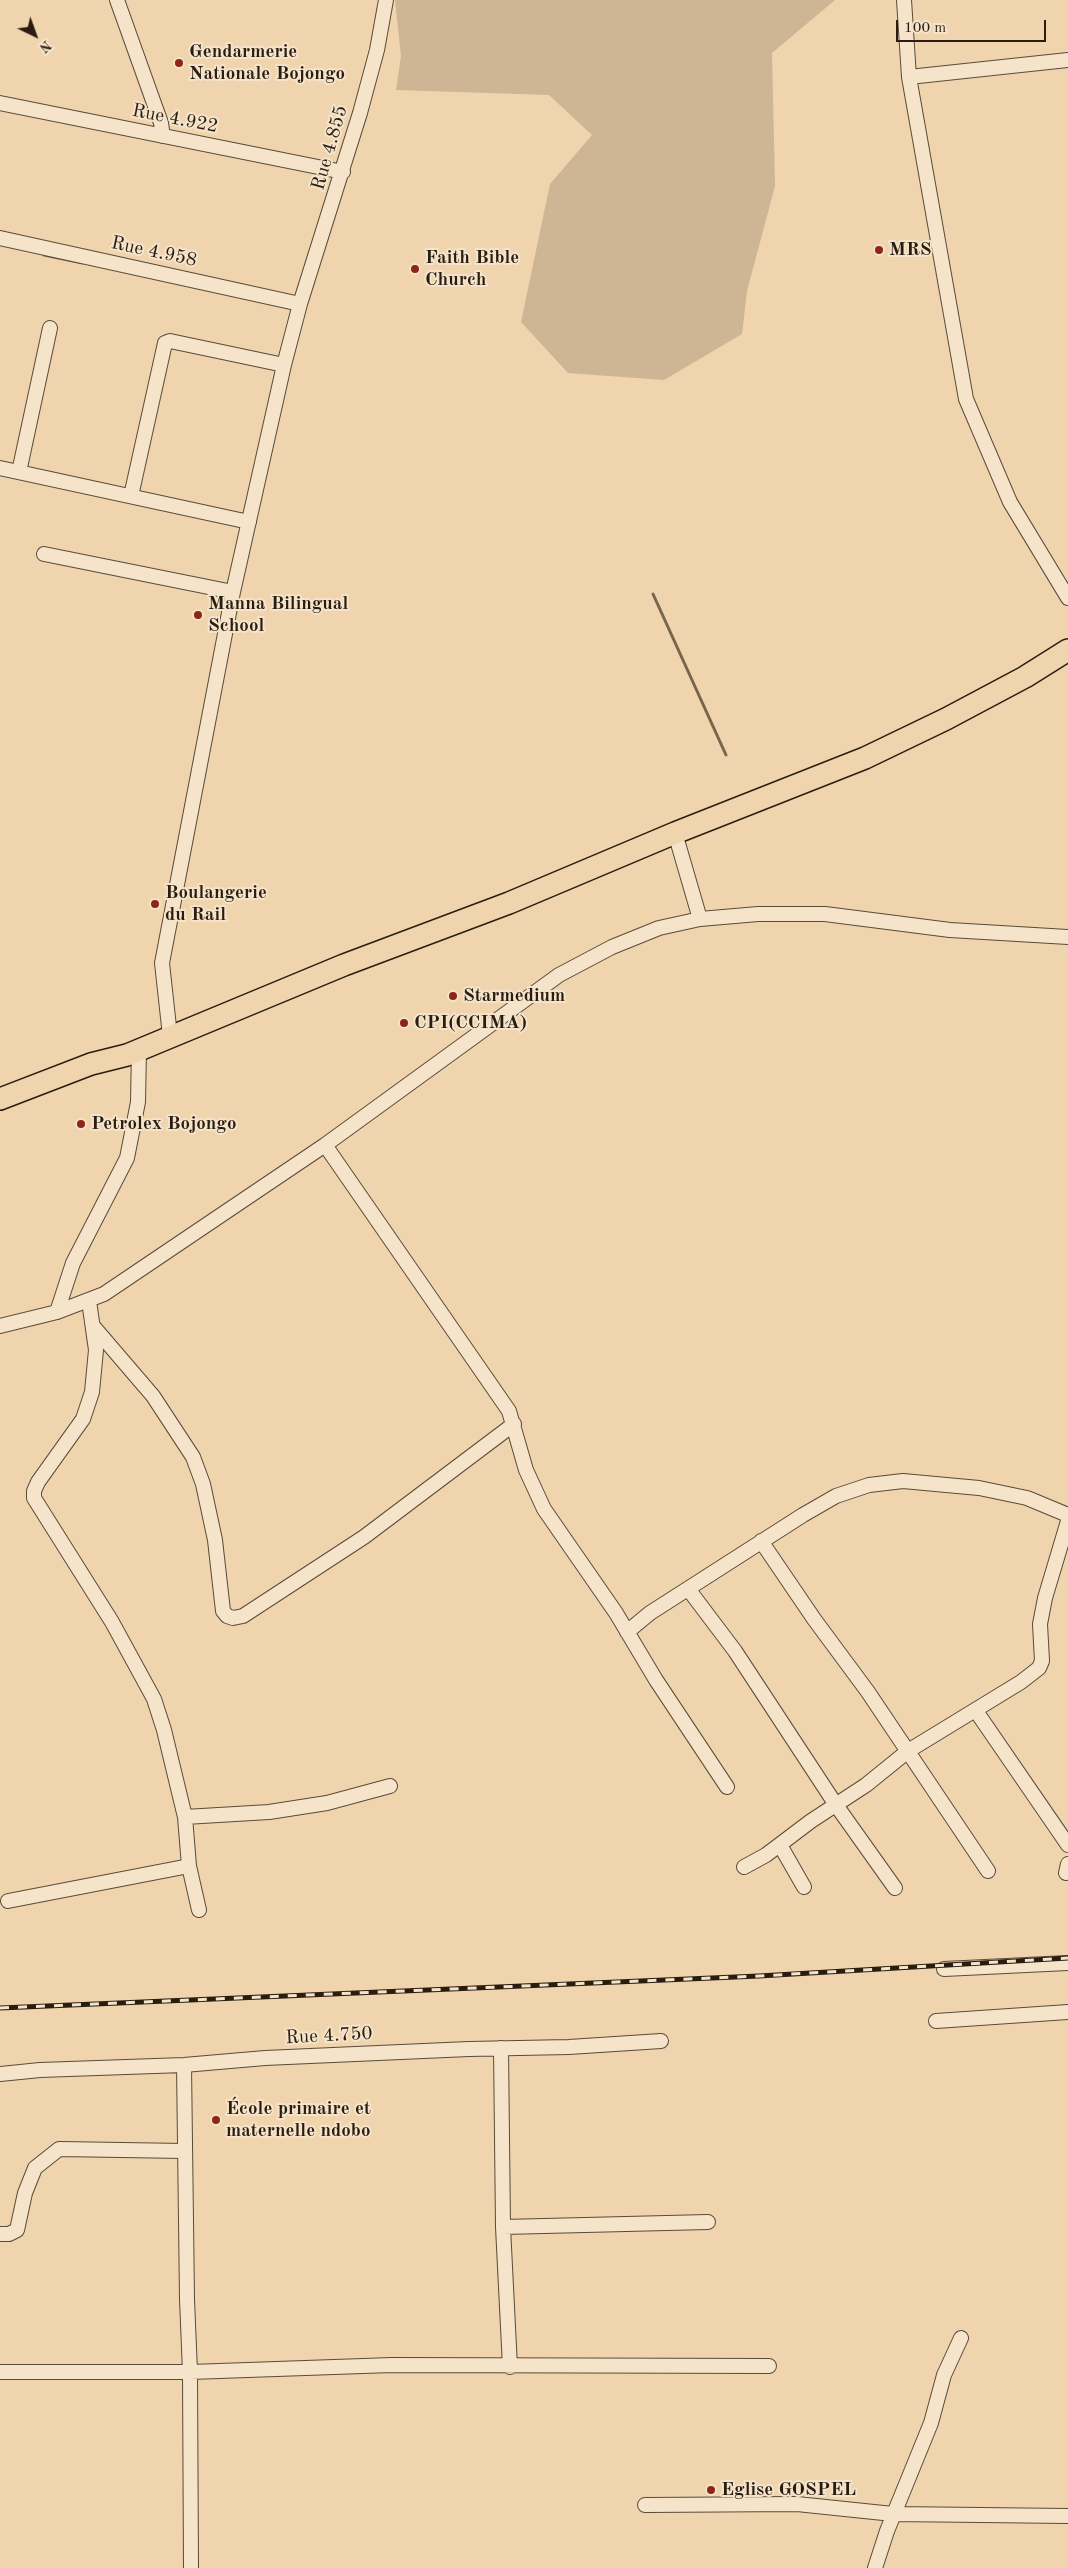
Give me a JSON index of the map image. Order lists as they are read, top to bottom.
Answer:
{
  "streets": {
    "street": [
      "Rue 4.922",
      "Rue 4.855",
      "Rue 4.958",
      "Rue 4.750"
    ]
  },
  "crossings": [
    ["Rue 4.922", "Rue 4.855"],
    ["Rue 4.855", "Rue 4.958"]
  ],
  "places": [
    "Gendarmerie Nationale Bojongo",
    "MRS",
    "Faith Bible Church",
    "Manna Bilingual School",
    "Boulangerie du Rail",
    "Starmedium",
    "CPI(CCIMA)",
    "Petrolex Bojongo",
    "École primaire et maternelle ndobo",
    "Eglise GOSPEL"
  ],
  "scale_bar": "100 m",
  "north": "bottom right"
}
